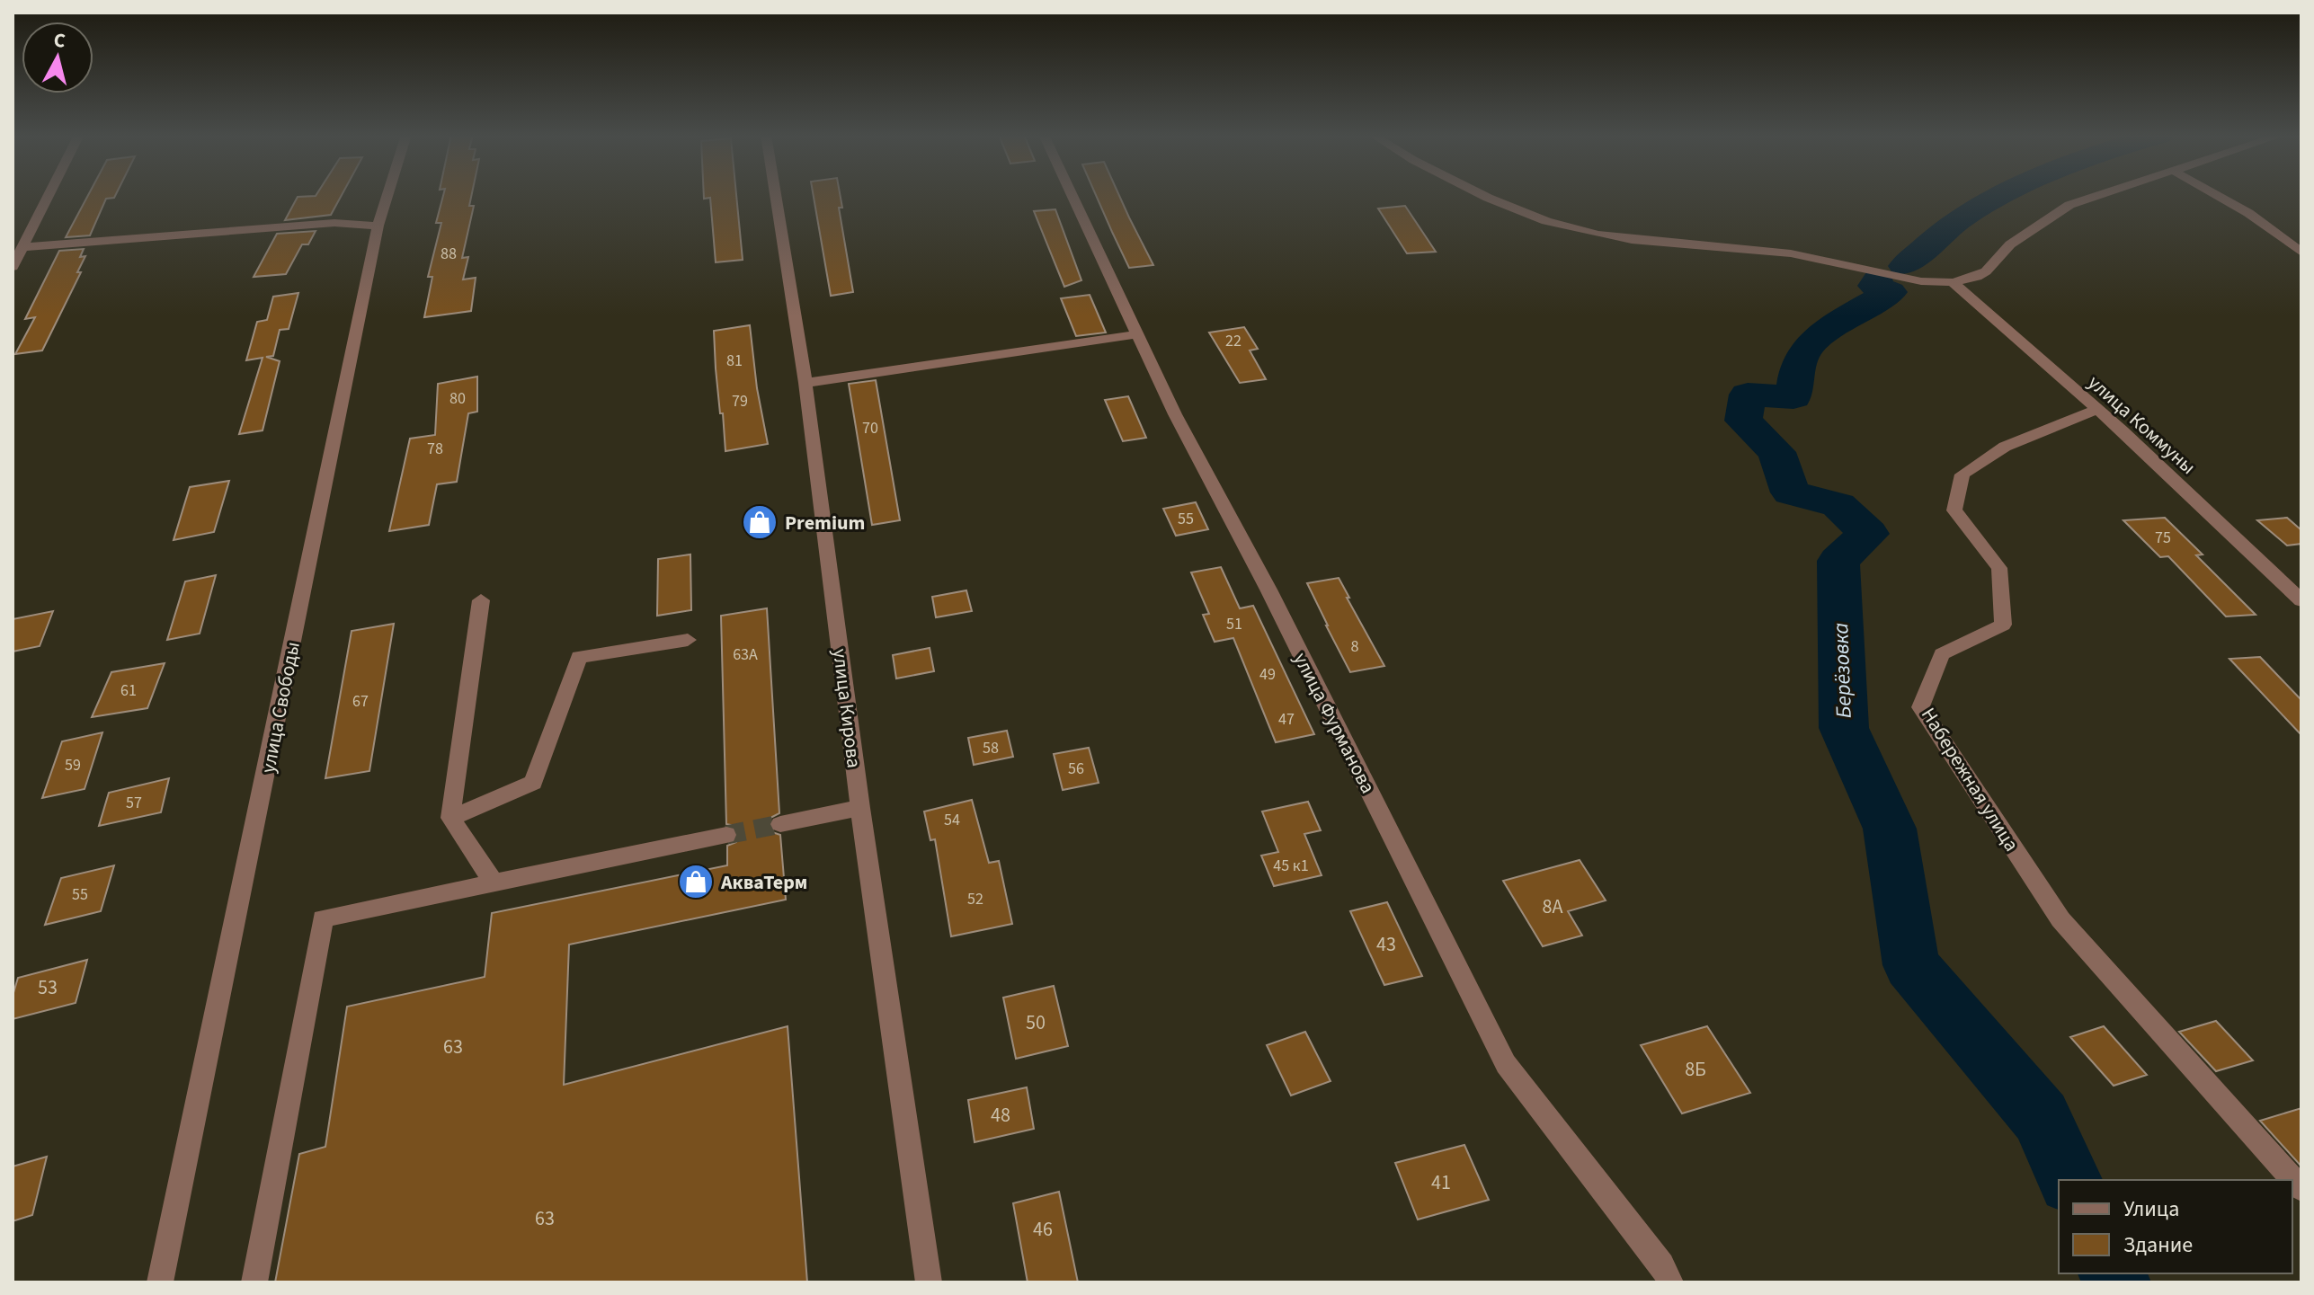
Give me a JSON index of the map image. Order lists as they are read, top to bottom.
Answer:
{
  "streets": {
    "street": [
      "улица Коммуны",
      "улица Свободы",
      "улица Кирова",
      "улица Фурманова",
      "Набережная улица"
    ]
  },
  "crossings": [
    ["улица Коммуны", "Набережная улица"]
  ],
  "water": ["Берёзовка"],
  "places": {
    "shop": ["Premium", "АкваТерм"]
  },
  "house_numbers": [
    "88",
    "22",
    "81",
    "80",
    "79",
    "70",
    "78",
    "55",
    "75",
    "51",
    "8",
    "63А",
    "49",
    "61",
    "67",
    "47",
    "58",
    "59",
    "56",
    "57",
    "54",
    "45 к1",
    "55",
    "52",
    "8А",
    "43",
    "53",
    "50",
    "63",
    "8Б",
    "48",
    "41",
    "63",
    "46"
  ],
  "legend": ["Улица", "Здание"],
  "north": "top"
}
